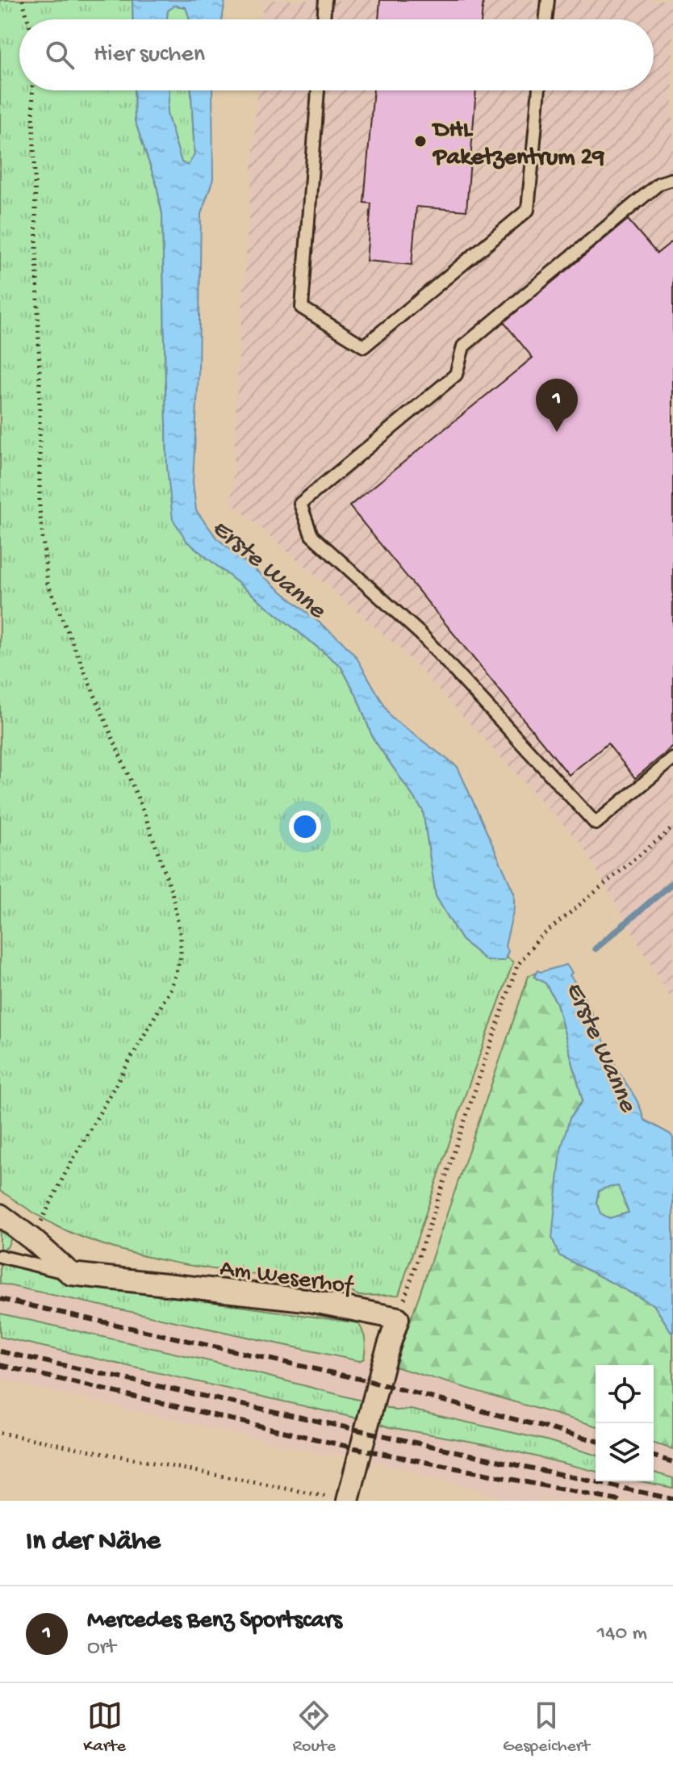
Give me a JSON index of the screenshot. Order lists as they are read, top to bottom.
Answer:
{
  "streets": {
    "street": ["Am Weserhof"]
  },
  "water": ["Erste Wanne"],
  "places": ["DHL Paketzentrum 29"],
  "page": {
    "search": "Hier suchen",
    "pins": "1",
    "heading": "In der Nähe",
    "list": [
      {
        "mark": "1",
        "name": "Mercedes Benz Sportscars",
        "note": "Ort",
        "value": "140 m"
      }
    ],
    "nav": ["Karte", "Route", "Gespeichert"]
  }
}
